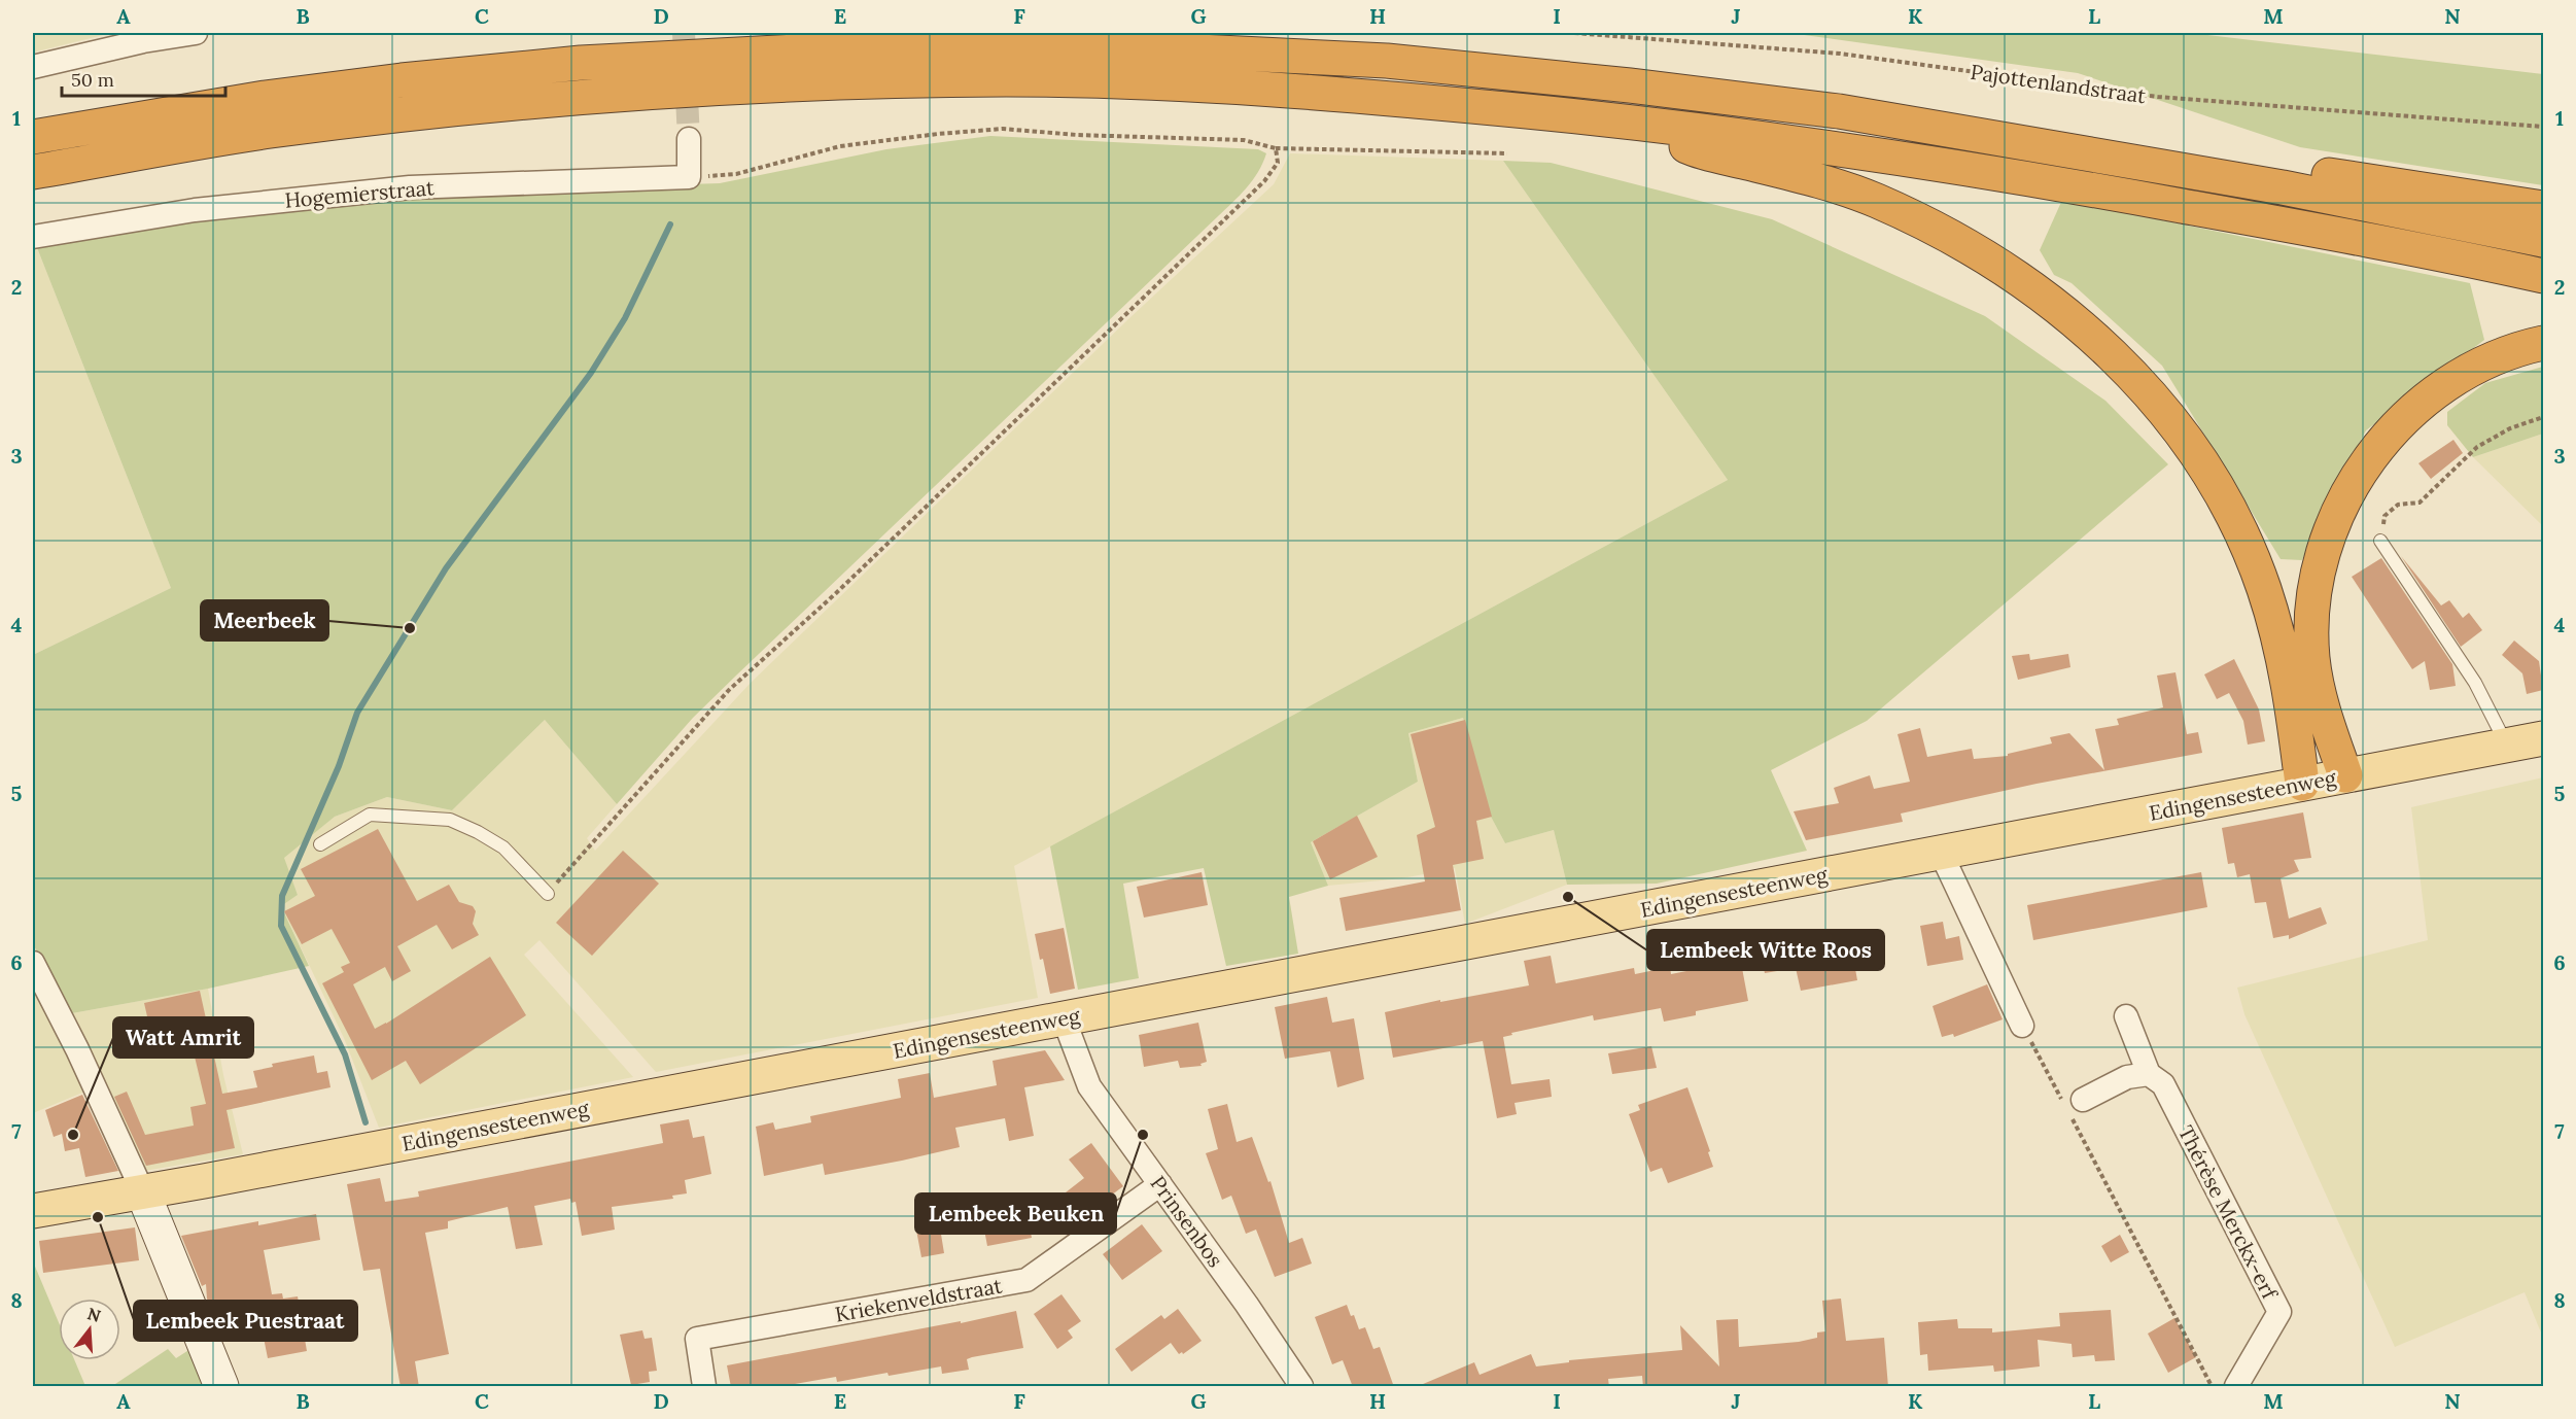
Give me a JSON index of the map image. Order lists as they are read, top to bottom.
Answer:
{
  "streets": {
    "main road": ["Edingensesteenweg"],
    "street": [
      "Hogemierstraat",
      "Thérèse Merckx-erf",
      "Prinsenbos",
      "Kriekenveldstraat"
    ],
    "path": ["Pajottenlandstraat"]
  },
  "crossings": [
    ["Edingensesteenweg", "Prinsenbos"],
    ["Prinsenbos", "Kriekenveldstraat"]
  ],
  "places": [
    "Meerbeek",
    "Lembeek Witte Roos",
    "Watt Amrit",
    "Lembeek Beuken",
    "Lembeek Puestraat"
  ],
  "scale_bar": "50 m",
  "north": "top",
  "grid": {
    "columns": [
      "A",
      "B",
      "C",
      "D",
      "E",
      "F",
      "G",
      "H",
      "I",
      "J",
      "K",
      "L",
      "M",
      "N"
    ],
    "rows": [
      "1",
      "2",
      "3",
      "4",
      "5",
      "6",
      "7",
      "8"
    ]
  }
}
